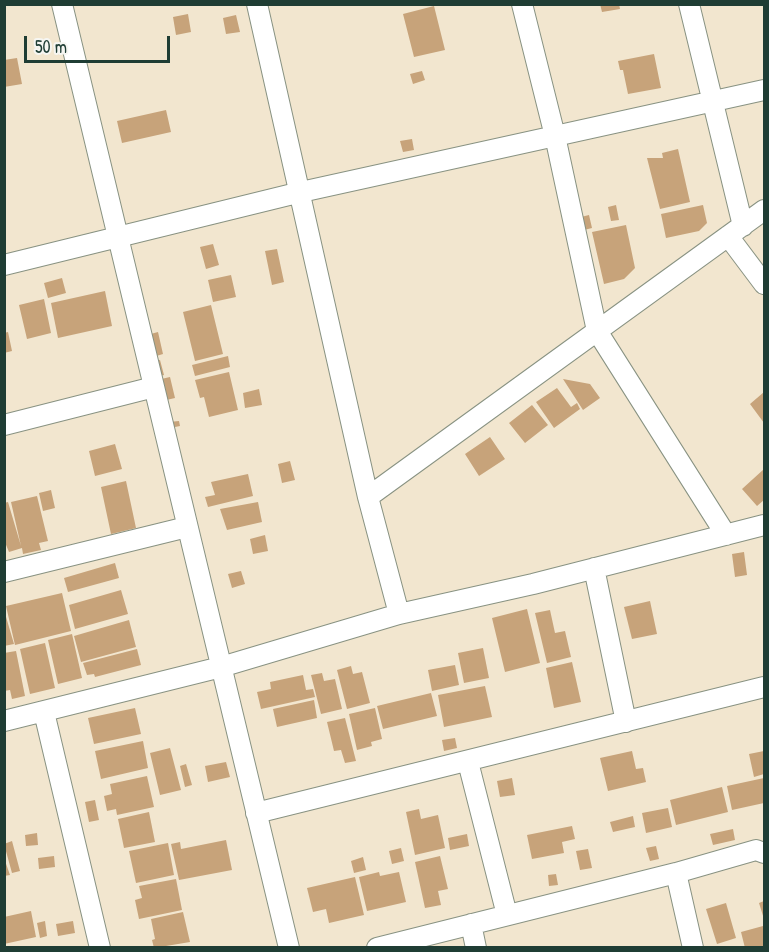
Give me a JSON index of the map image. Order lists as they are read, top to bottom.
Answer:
{
  "scale_bar": "50 m"
}
